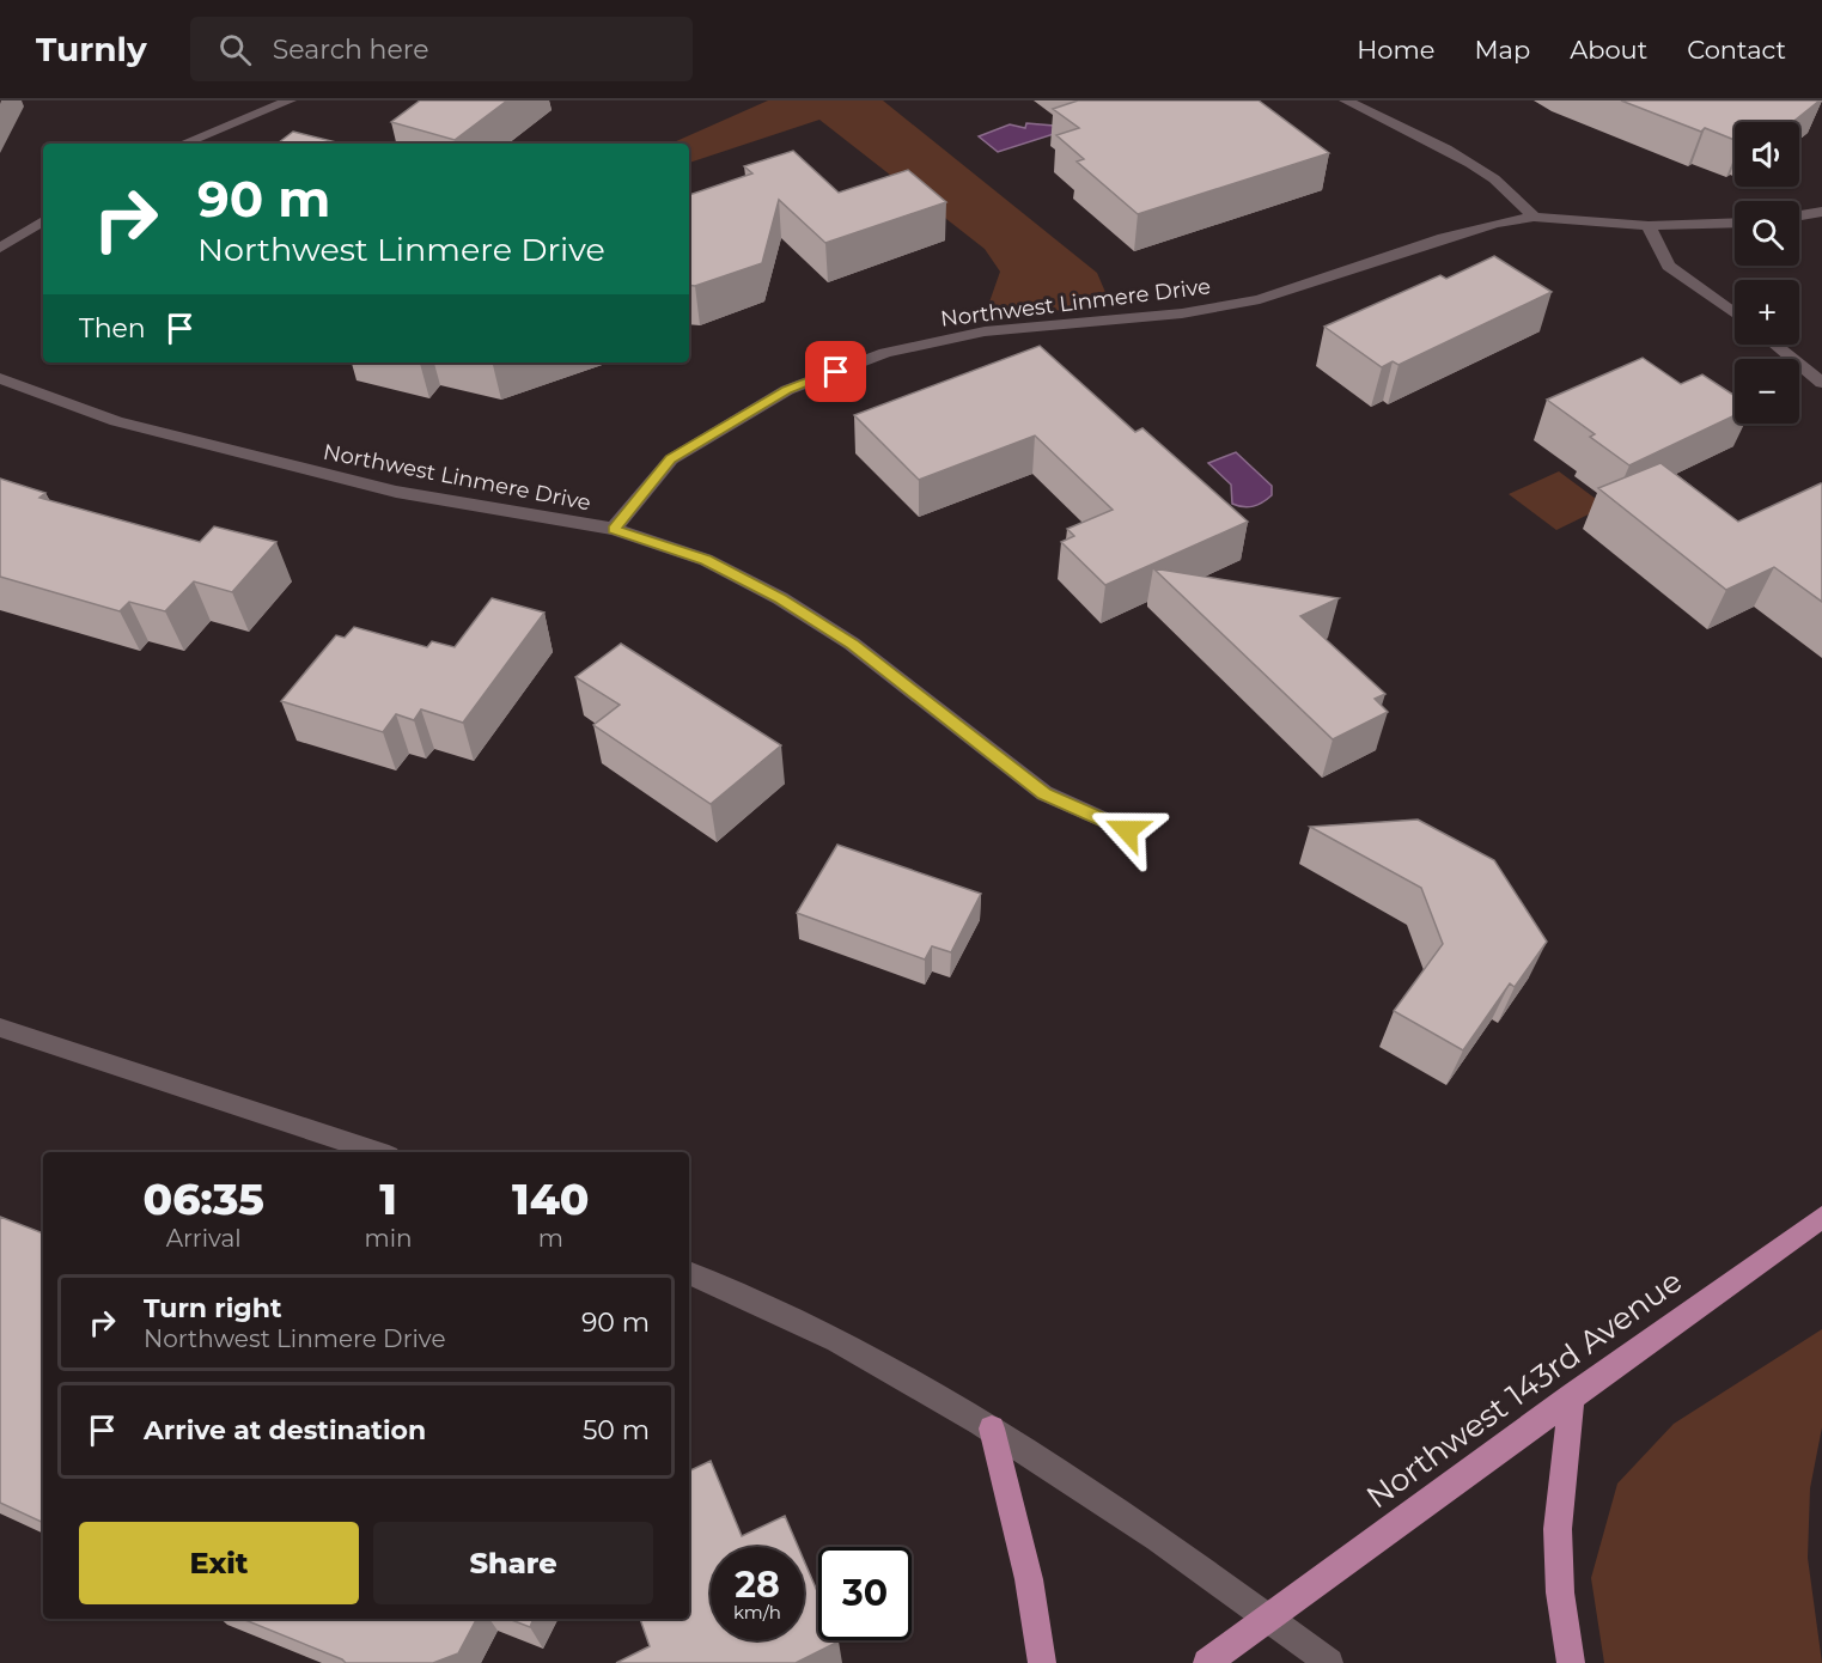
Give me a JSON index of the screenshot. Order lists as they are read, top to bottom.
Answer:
{
  "streets": {
    "main road": ["Northwest 143rd Avenue"],
    "street": ["Northwest Linmere Drive"]
  },
  "page": {
    "header": "Turnly",
    "search": "Search here",
    "nav": [
      "Home",
      "Map",
      "About",
      "Contact"
    ],
    "map_buttons": ["+", "−"],
    "turn": ["90 m", "Northwest Linmere Drive"],
    "then": "Then",
    "eta": [
      "06:35",
      "Arrival",
      "1",
      "min",
      "140",
      "m"
    ],
    "list": [
      {
        "name": "Turn right",
        "note": "Northwest Linmere Drive",
        "value": "90 m"
      },
      {
        "name": "Arrive at destination",
        "value": "50 m"
      }
    ],
    "buttons": ["Exit", "Share"],
    "speed": "28 km/h",
    "limit": "30"
  }
}
